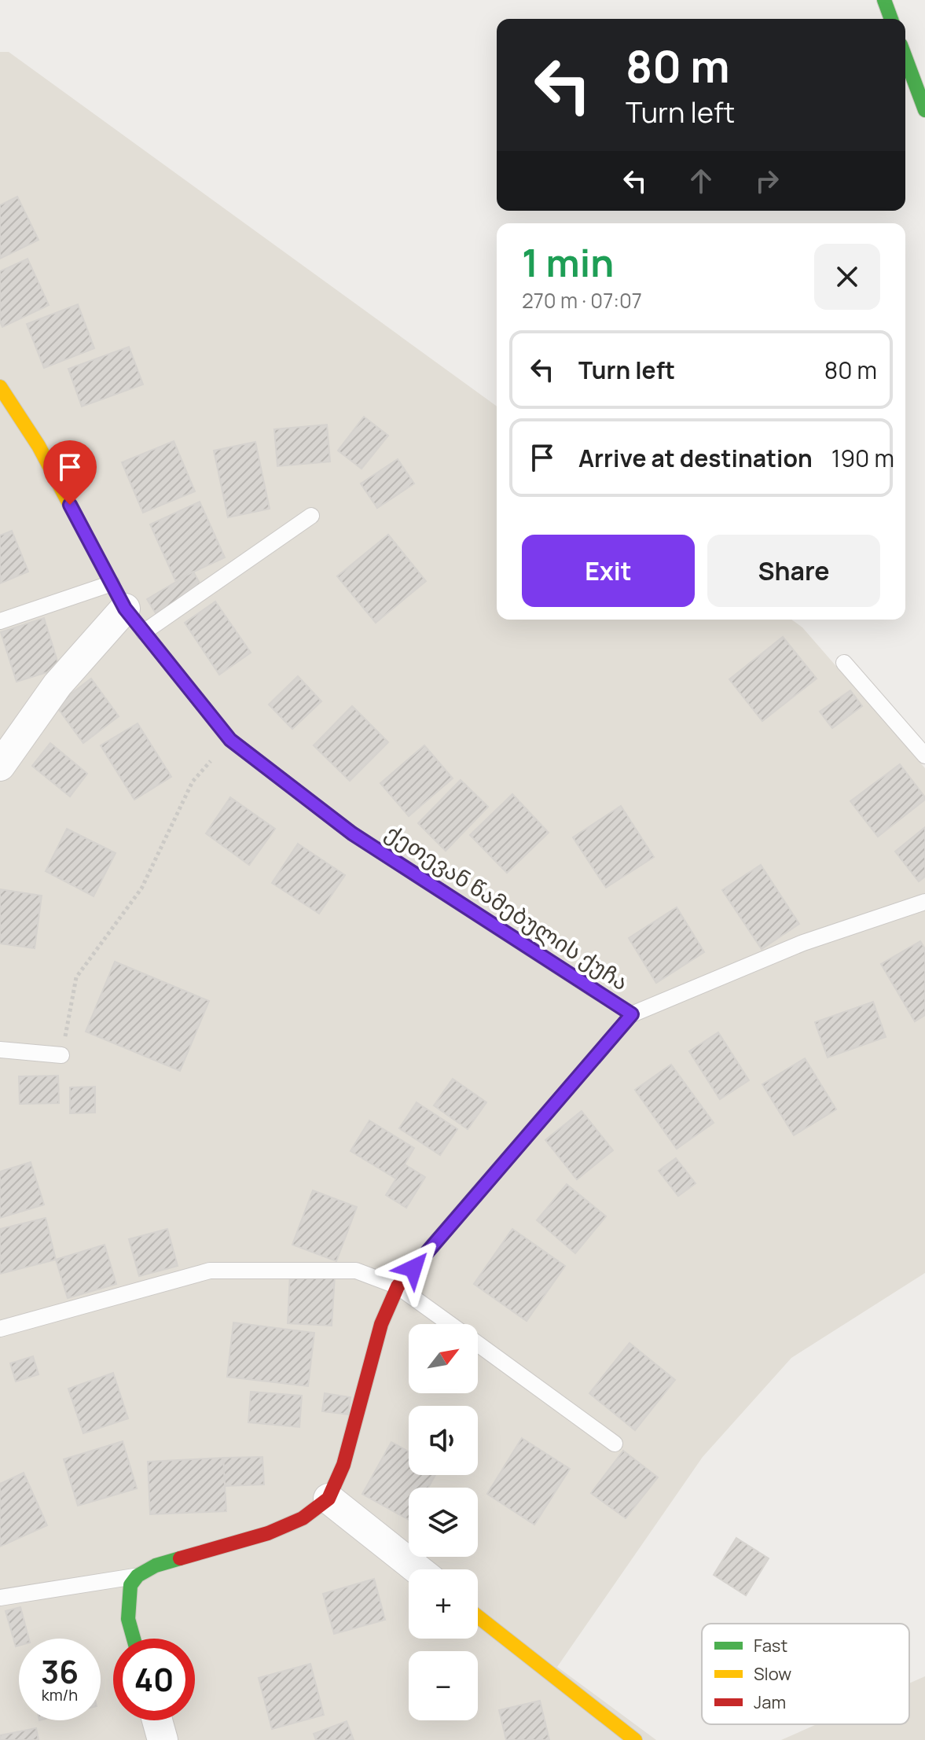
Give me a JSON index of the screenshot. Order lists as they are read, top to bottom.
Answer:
{
  "streets": {
    "main road": ["ქეთევან წამებულის ქუჩა"]
  },
  "legend": ["Fast", "Slow", "Jam"],
  "north": "top right",
  "page": {
    "turn": ["80 m", "Turn left"],
    "heading": ["1 min", "270 m · 07:07"],
    "list": [
      {
        "name": "Turn left",
        "value": "80 m"
      },
      {
        "name": "Arrive at destination",
        "value": "190 m"
      }
    ],
    "buttons": ["Exit", "Share"],
    "map_buttons": ["+", "−"],
    "speed": "36 km/h",
    "limit": "40"
  }
}
